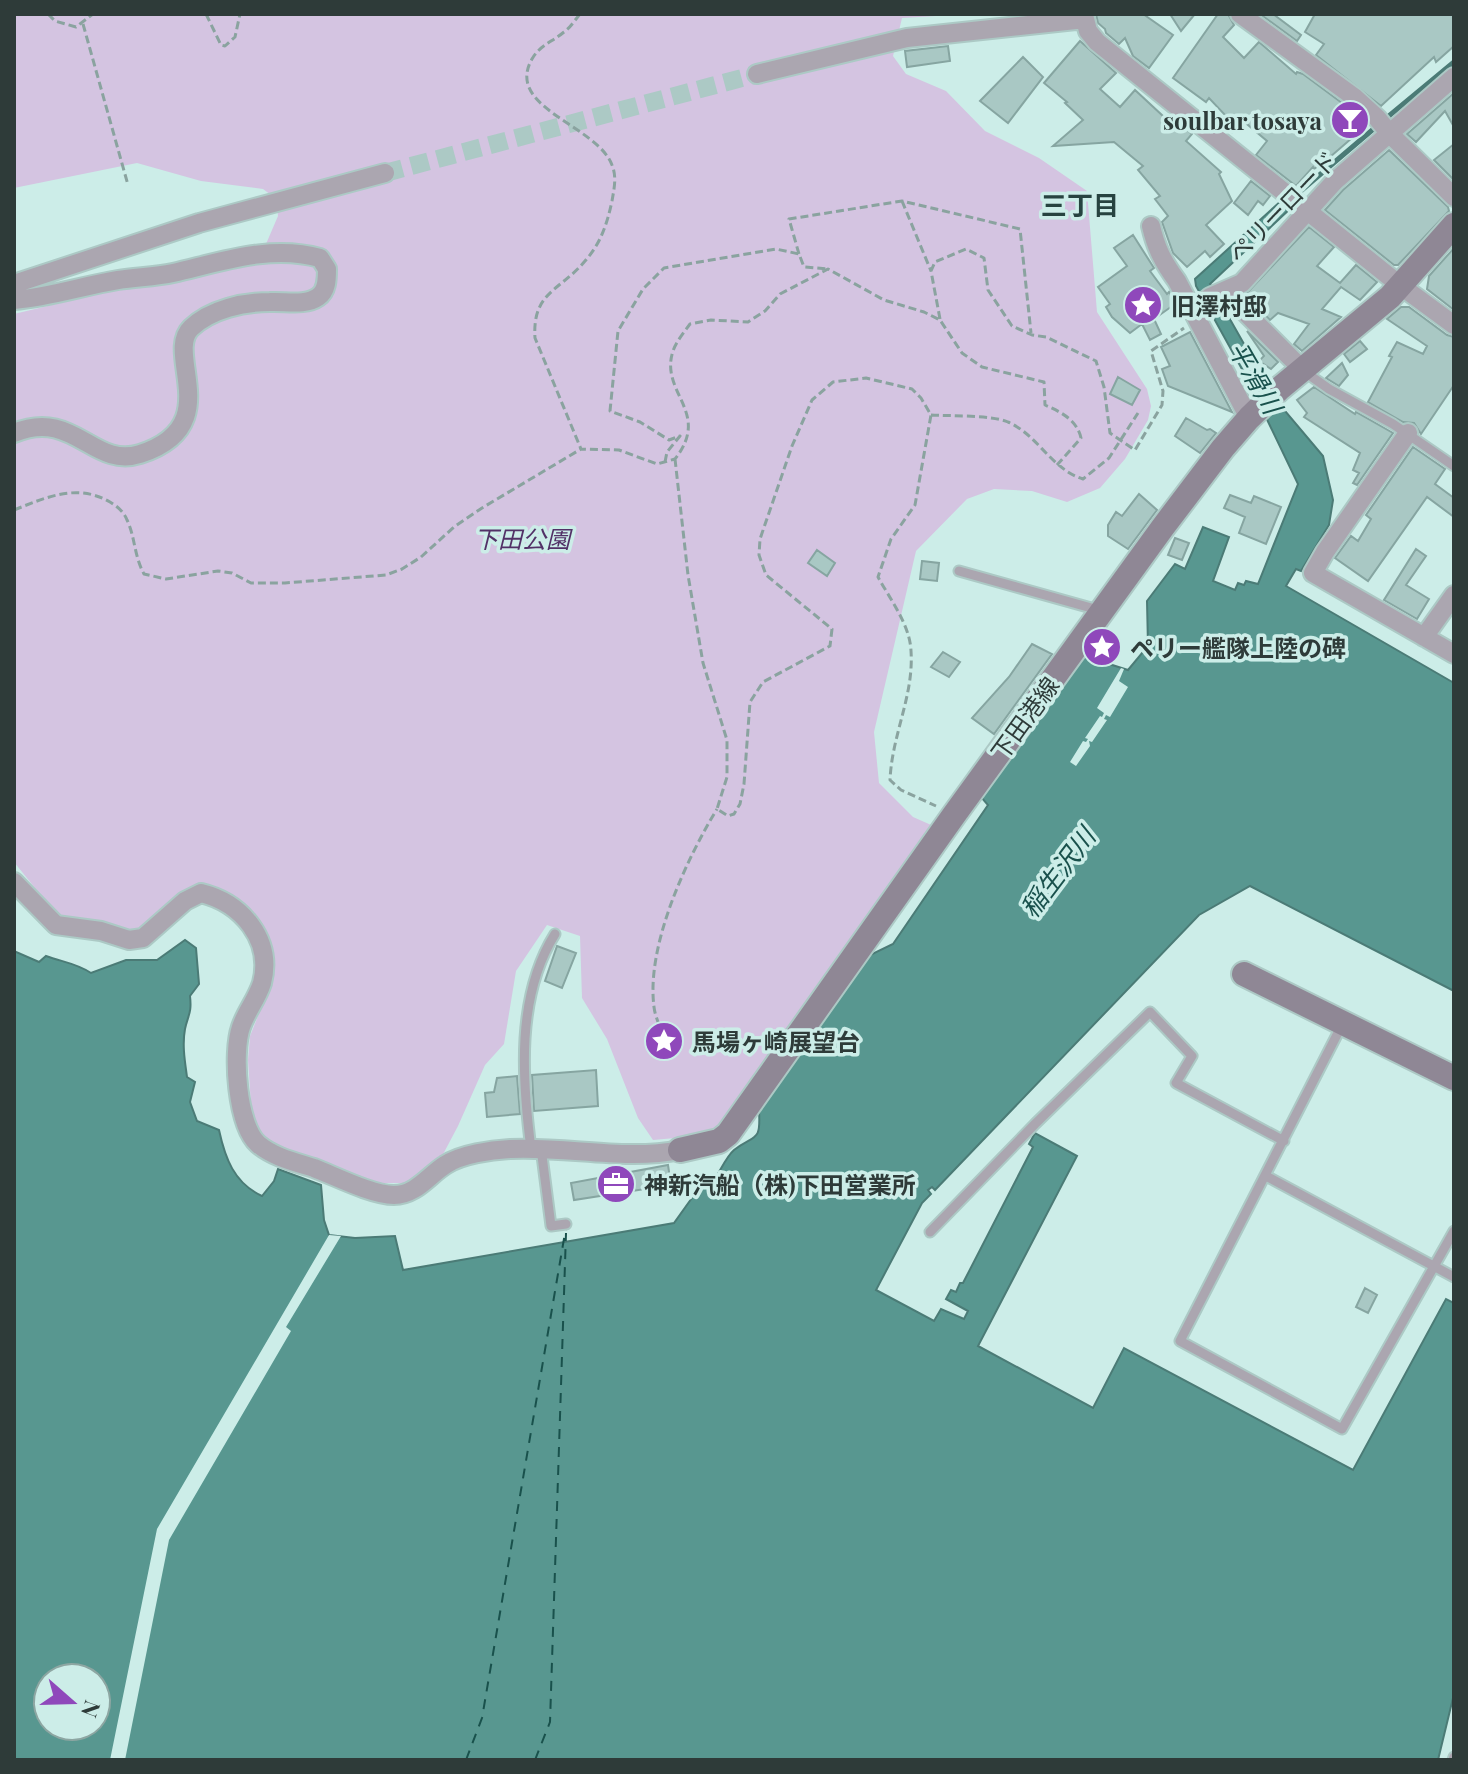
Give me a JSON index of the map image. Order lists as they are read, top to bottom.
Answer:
{
  "streets": {
    "main road": ["下田港線"],
    "street": ["ペリーロード"]
  },
  "districts": ["三丁目"],
  "water": ["平滑川", "稲生沢川"],
  "parks": ["下田公園"],
  "places": {
    "bar": ["soulbar tosaya"],
    "place": ["旧澤村邸", "ペリー艦隊上陸の碑", "馬場ヶ崎展望台"],
    "office": ["神新汽船（株)下田営業所"]
  },
  "north": "right"
}
